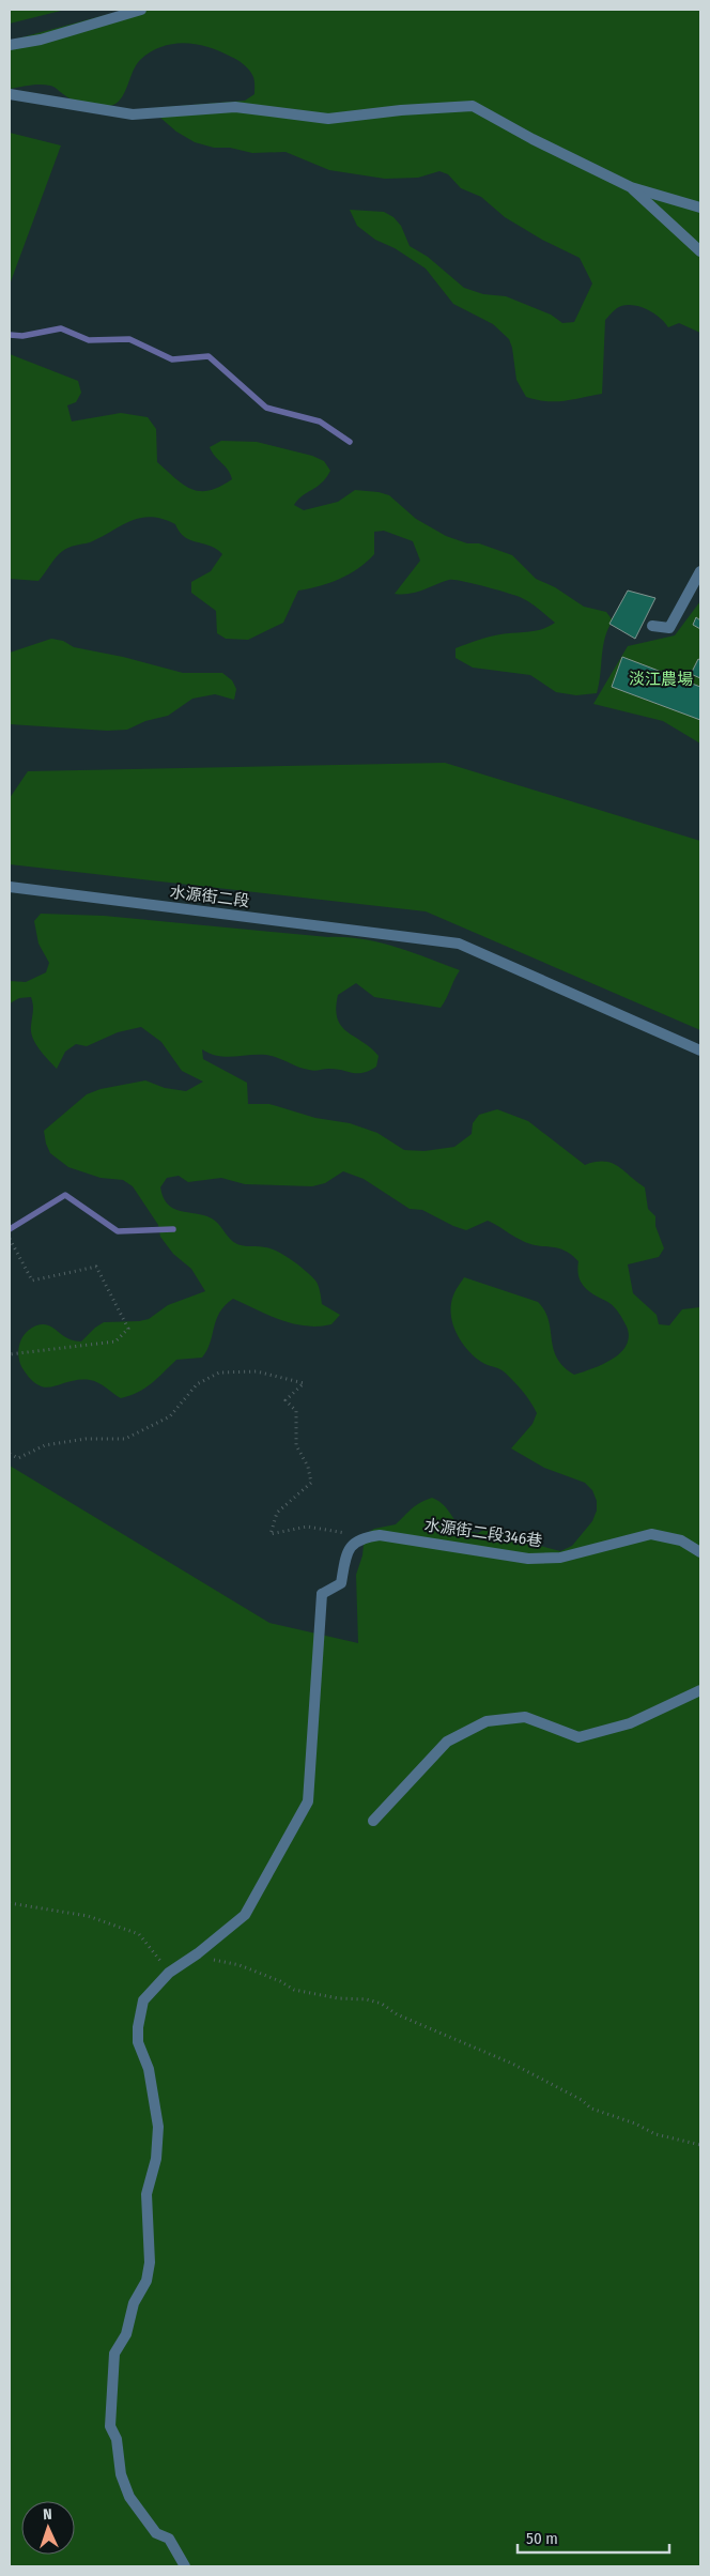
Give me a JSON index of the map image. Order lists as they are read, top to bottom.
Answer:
{
  "streets": {
    "street": ["水源街二段", "水源街二段346巷"]
  },
  "parks": ["淡江農場"],
  "scale_bar": "50 m",
  "north": "top"
}
